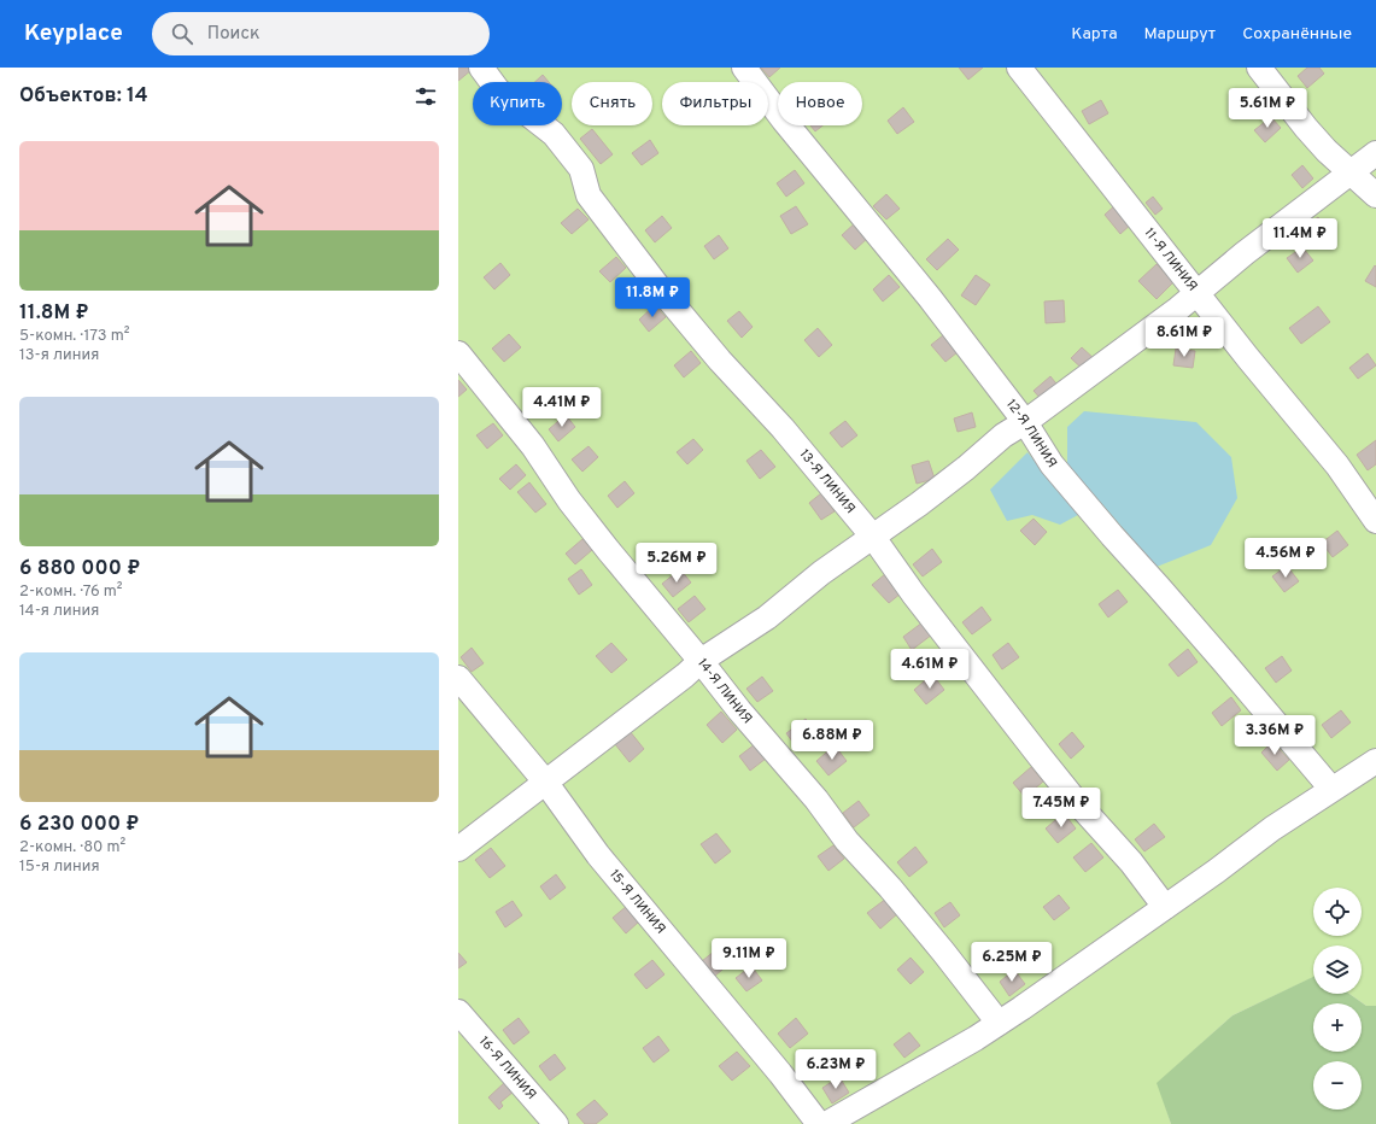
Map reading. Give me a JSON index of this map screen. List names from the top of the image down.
{
  "streets": {
    "street": [
      "11-Я ЛИНИЯ",
      "12-Я ЛИНИЯ",
      "13-Я ЛИНИЯ",
      "14-Я ЛИНИЯ",
      "15-Я ЛИНИЯ",
      "16-Я ЛИНИЯ"
    ]
  },
  "page": {
    "header": "Keyplace",
    "search": "Поиск",
    "nav": ["Карта", "Маршрут", "Сохранённые"],
    "heading": "Объектов: 14",
    "chip": [
      "Купить",
      "Снять",
      "Фильтры",
      "Новое"
    ],
    "price": [
      "5.61M ₽",
      "11.4M ₽",
      "11.8M ₽",
      "8.61M ₽",
      "4.41M ₽",
      "4.56M ₽",
      "5.26M ₽",
      "4.61M ₽",
      "3.36M ₽",
      "6.88M ₽",
      "7.45M ₽",
      "9.11M ₽",
      "6.25M ₽",
      "6.23M ₽"
    ],
    "list": [
      {
        "name": "11.8M ₽",
        "note": "5-комн. · 173 m² · 13-я линия"
      },
      {
        "name": "6 880 000 ₽",
        "note": "2-комн. · 76 m² · 14-я линия"
      },
      {
        "name": "6 230 000 ₽",
        "note": "2-комн. · 80 m² · 15-я линия"
      }
    ],
    "map_buttons": ["+", "−"]
  }
}
